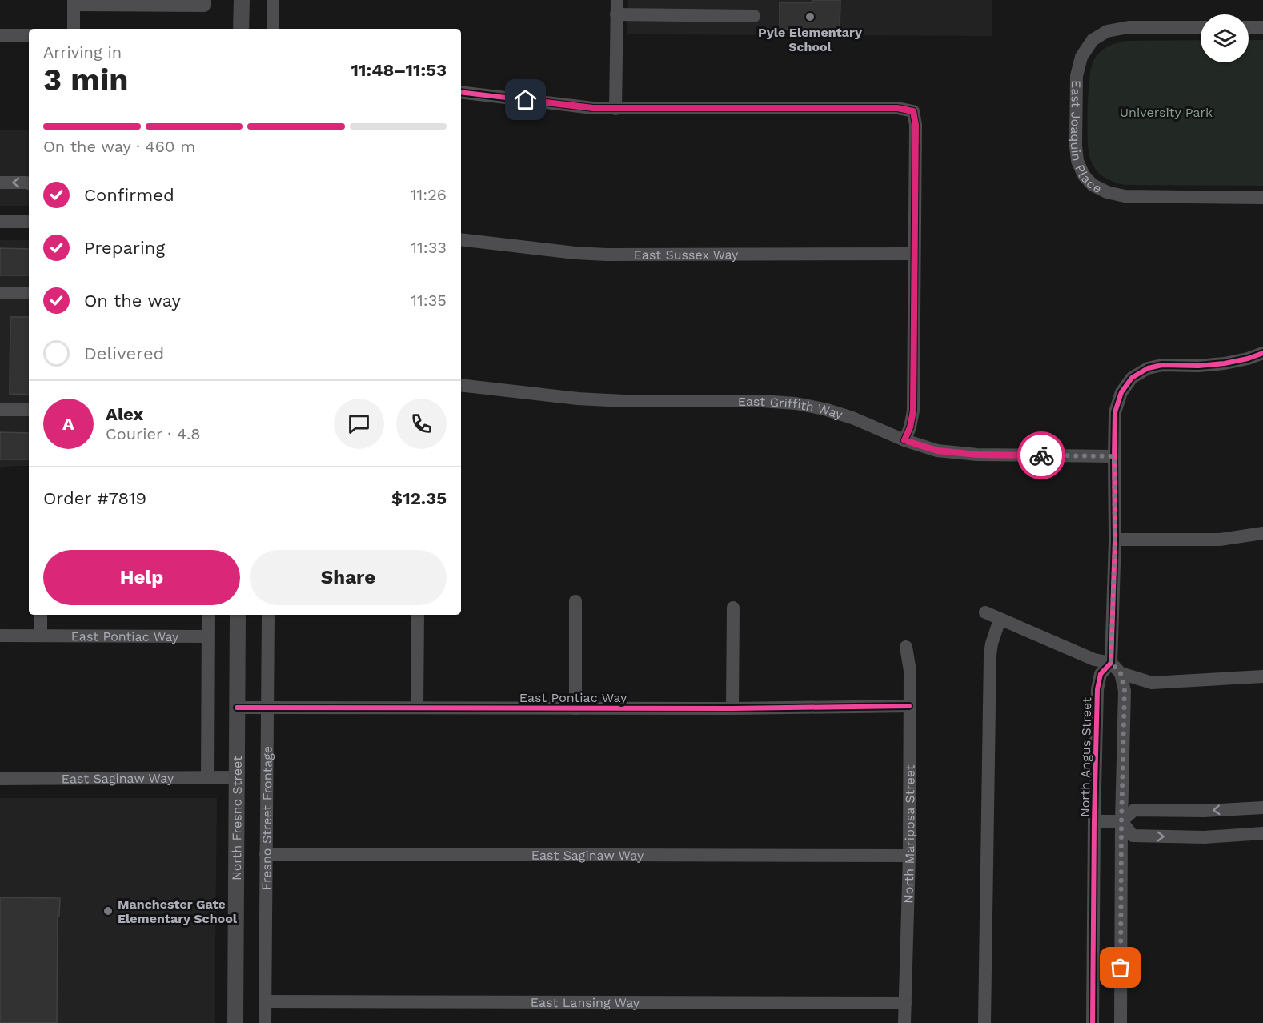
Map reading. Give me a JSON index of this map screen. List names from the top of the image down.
{
  "streets": {
    "main road": ["North Fresno Street"],
    "street": [
      "East Joaquin Place",
      "East Sussex Way",
      "East Griffith Way",
      "East Pontiac Way",
      "North Angus Street",
      "East Saginaw Way",
      "Fresno Street Frontage",
      "North Mariposa Street",
      "East Lansing Way"
    ]
  },
  "crossings": [
    ["East Griffith Way", "North Angus Street"],
    ["East Pontiac Way", "North Fresno Street"],
    ["East Pontiac Way", "Fresno Street Frontage"],
    ["East Pontiac Way", "North Mariposa Street"],
    ["East Saginaw Way", "North Fresno Street"],
    ["East Saginaw Way", "Fresno Street Frontage"],
    ["East Saginaw Way", "North Mariposa Street"],
    ["Fresno Street Frontage", "East Lansing Way"],
    ["North Mariposa Street", "East Lansing Way"]
  ],
  "parks": ["University Park"],
  "places": ["Pyle Elementary School", "Manchester Gate Elementary School"],
  "page": {
    "heading": ["3 min", "Arriving in", "11:48–11:53"],
    "panel": [
      "Alex",
      "Courier · 4.8",
      "Order #7819",
      "$12.35"
    ],
    "bar": "On the way · 460 m",
    "list": [
      ["Confirmed", "11:26"],
      ["Preparing", "11:33"],
      ["On the way", "11:35"],
      "Delivered"
    ],
    "round": "A",
    "buttons": ["Help", "Share"]
  }
}
